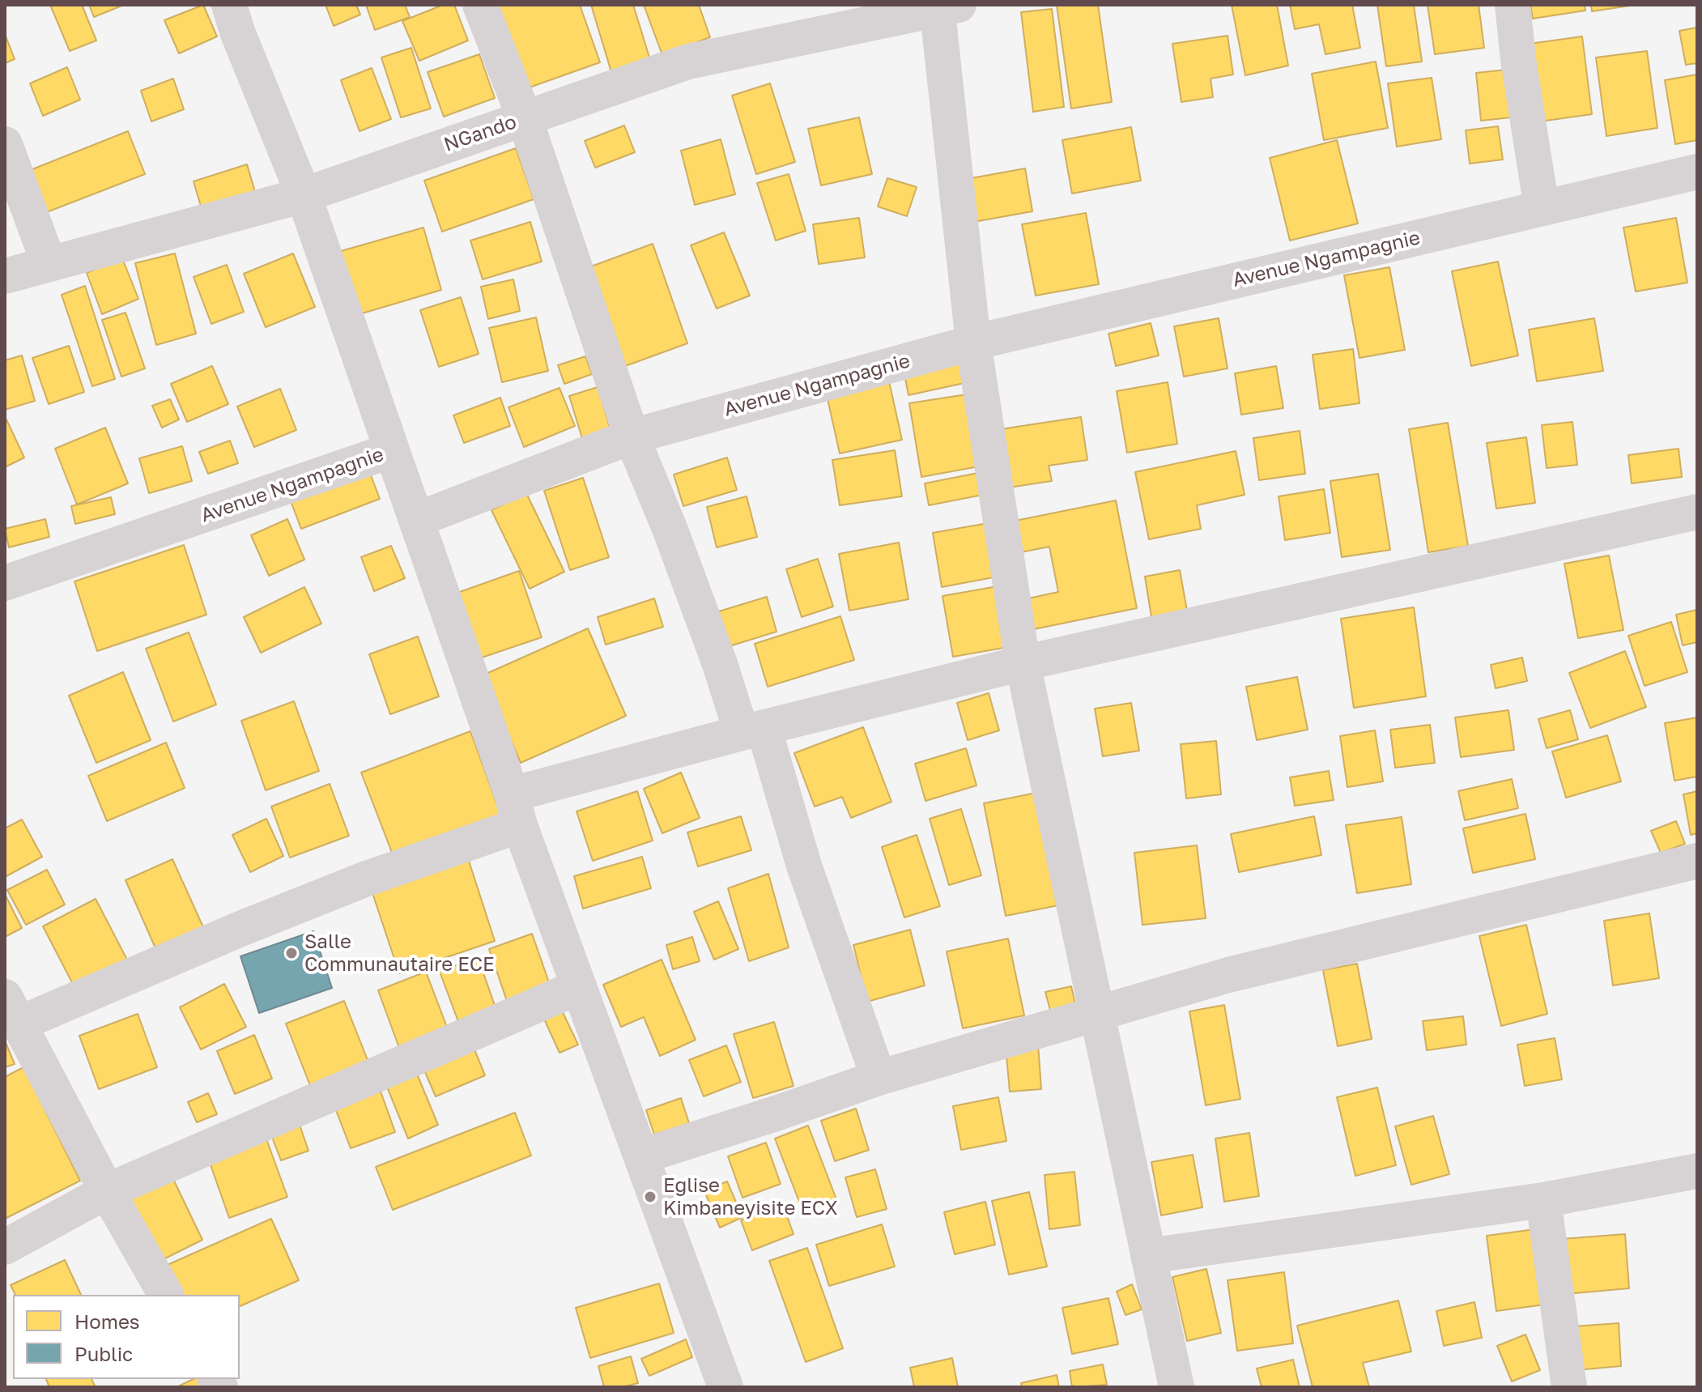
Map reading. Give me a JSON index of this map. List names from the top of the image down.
{
  "streets": {
    "street": ["NGando", "Avenue Ngampagnie"]
  },
  "places": ["Salle Communautaire ECE", "Eglise Kimbaneyisite ECX"],
  "legend": ["Homes", "Public"]
}
